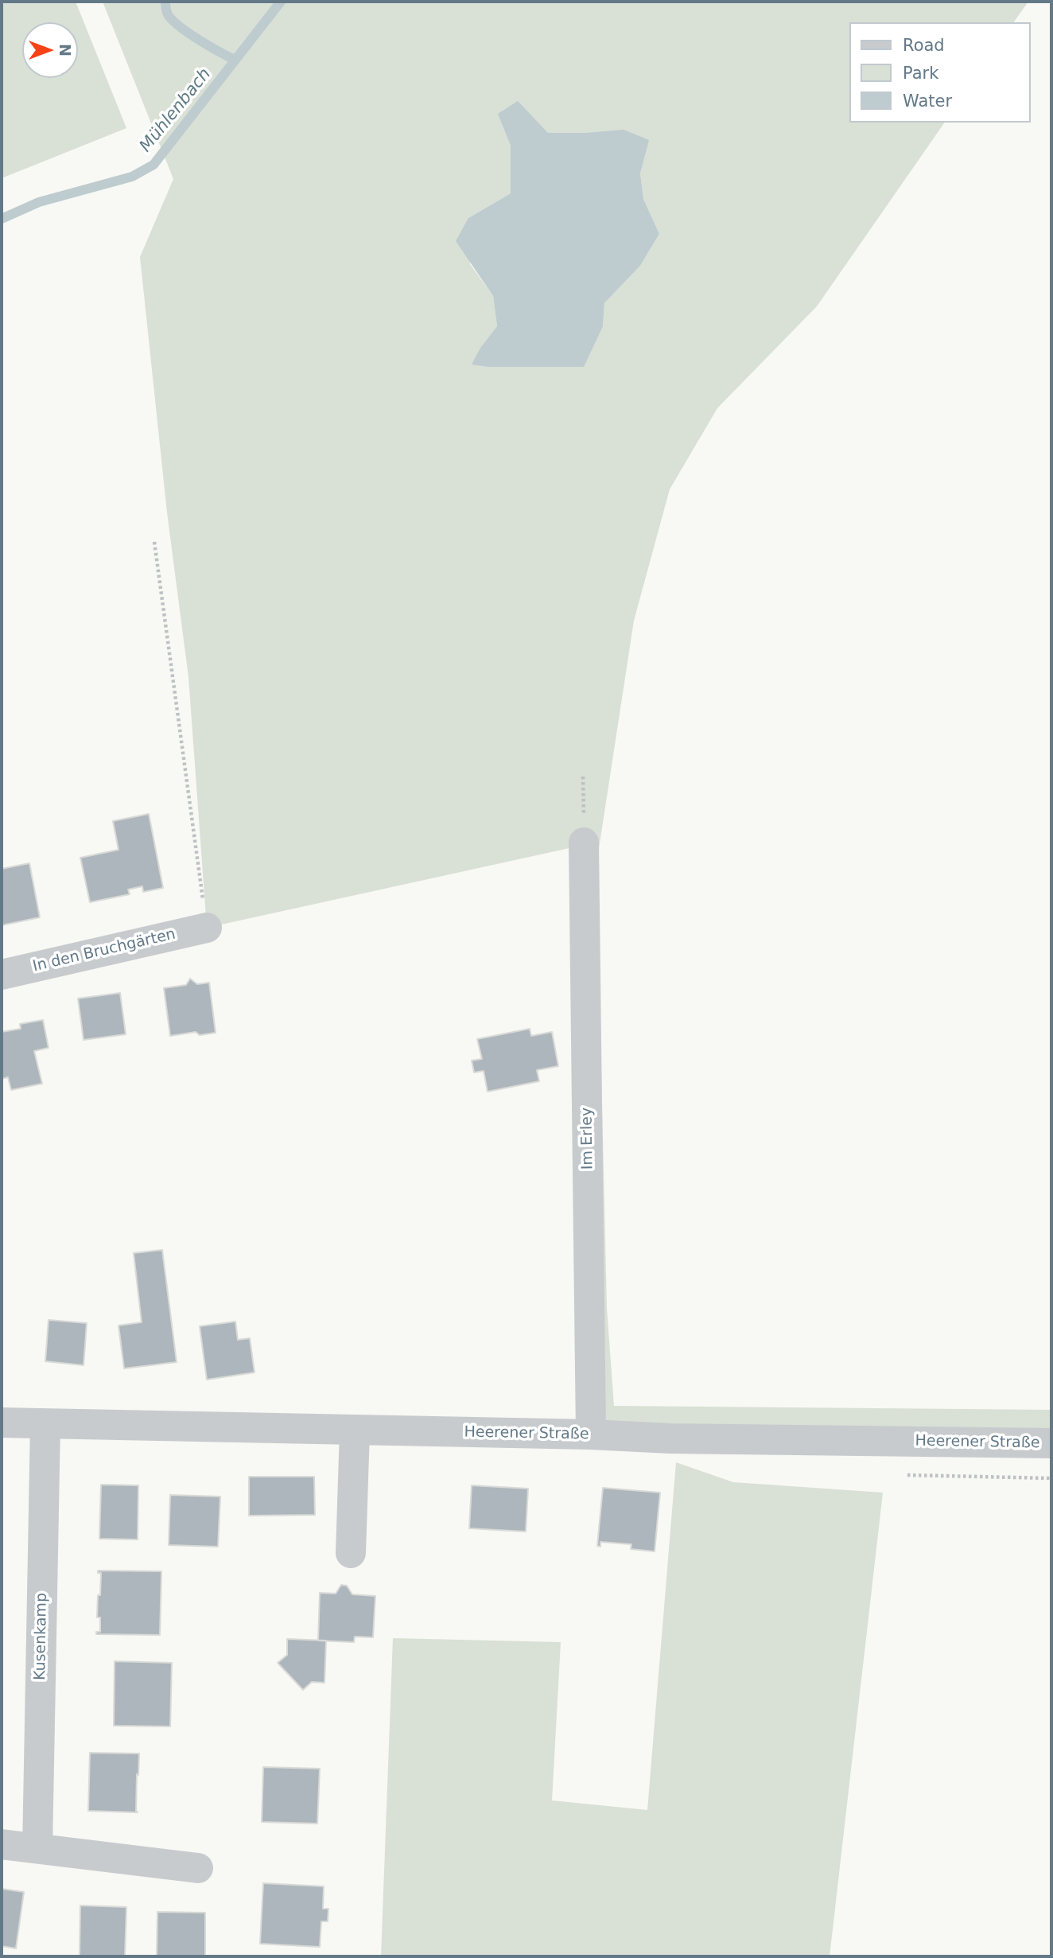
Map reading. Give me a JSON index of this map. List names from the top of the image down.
{
  "streets": {
    "street": [
      "In den Bruchgärten",
      "Im Erley",
      "Heerener Straße",
      "Kusenkamp"
    ]
  },
  "crossings": [
    ["Im Erley", "Heerener Straße"],
    ["Heerener Straße", "Kusenkamp"]
  ],
  "water": ["Mühlenbach"],
  "legend": ["Road", "Park", "Water"],
  "north": "right"
}
